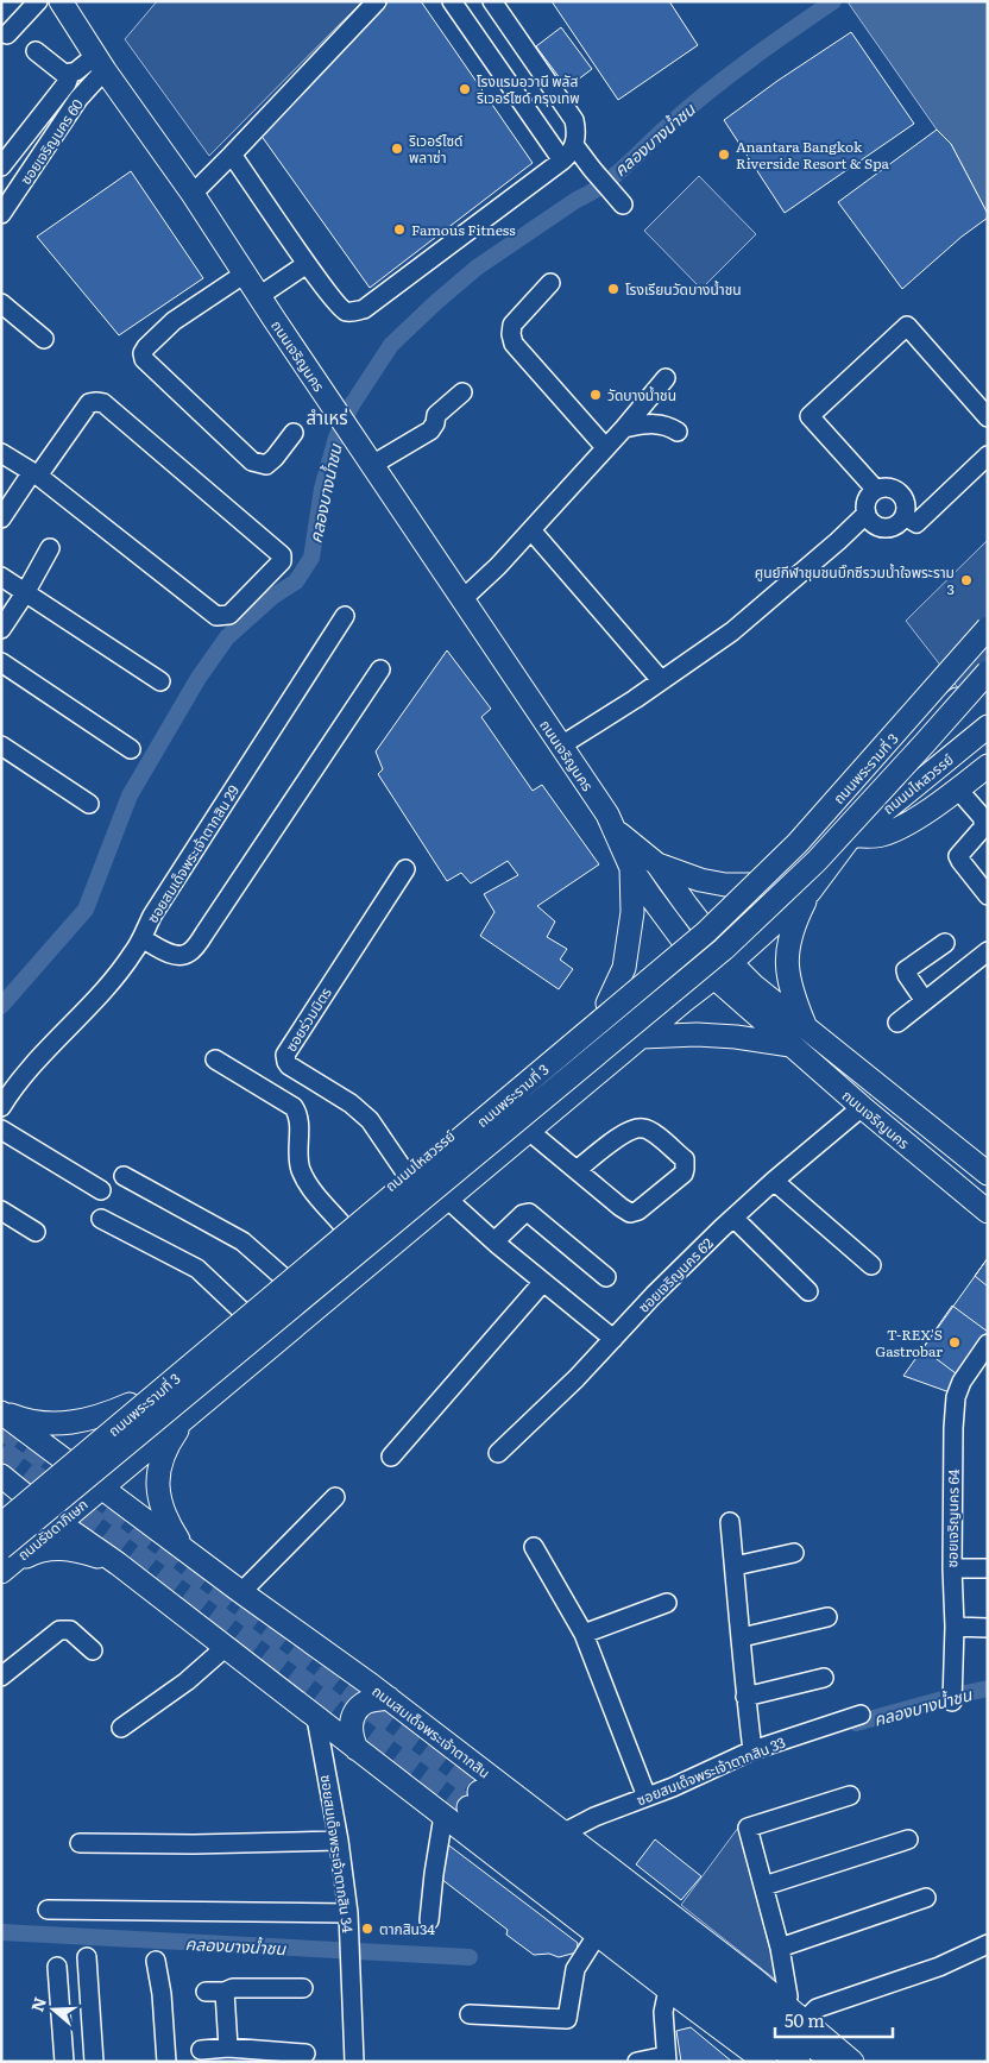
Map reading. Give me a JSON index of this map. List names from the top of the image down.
{
  "streets": {
    "main road": [
      "ถนนเจริญนคร",
      "ถนนพระรามที่ 3",
      "ถนนมไหสวรรย์",
      "ถนนรัชดาภิเษก",
      "ถนนสมเด็จพระเจ้าตากสิน"
    ],
    "street": [
      "ซอยเจริญนคร 60",
      "ซอยสมเด็จพระเจ้าตากสิน 29",
      "ซอยร่วมมิตร",
      "ซอยเจริญนคร 62",
      "ซอยเจริญนคร 64",
      "ซอยสมเด็จพระเจ้าตากสิน 33",
      "ซอยสมเด็จพระเจ้าตากสิน 34"
    ]
  },
  "crossings": [
    ["ซอยเจริญนคร 60", "ถนนเจริญนคร"],
    ["ถนนเจริญนคร", "ถนนมไหสวรรย์"],
    ["ถนนเจริญนคร", "ซอยเจริญนคร 62"],
    ["ถนนพระรามที่ 3", "ถนนรัชดาภิเษก"],
    ["ถนนมไหสวรรย์", "ซอยร่วมมิตร"],
    ["ถนนมไหสวรรย์", "ถนนรัชดาภิเษก"],
    ["ถนนมไหสวรรย์", "ถนนสมเด็จพระเจ้าตากสิน"],
    ["ถนนรัชดาภิเษก", "ถนนสมเด็จพระเจ้าตากสิน"],
    ["ถนนสมเด็จพระเจ้าตากสิน", "ซอยสมเด็จพระเจ้าตากสิน 33"]
  ],
  "districts": ["สำเหร่"],
  "water": ["คลองบางน้ำชน"],
  "places": [
    "โรงแรมอวานี พลัส ริเวอร์ไซด์ กรุงเทพ",
    "ริเวอร์ไซด์ พลาซ่า",
    "Anantara Bangkok Riverside Resort & Spa",
    "Famous Fitness",
    "โรงเรียนวัดบางน้ำชน",
    "วัดบางน้ำชน",
    "ศูนย์กีฬาชุมชนบิ๊กซีรวมน้ำใจพระราม 3",
    "T-REX'S Gastrobar",
    "ตากสิน34"
  ],
  "scale_bar": "50 m",
  "north": "left"
}
